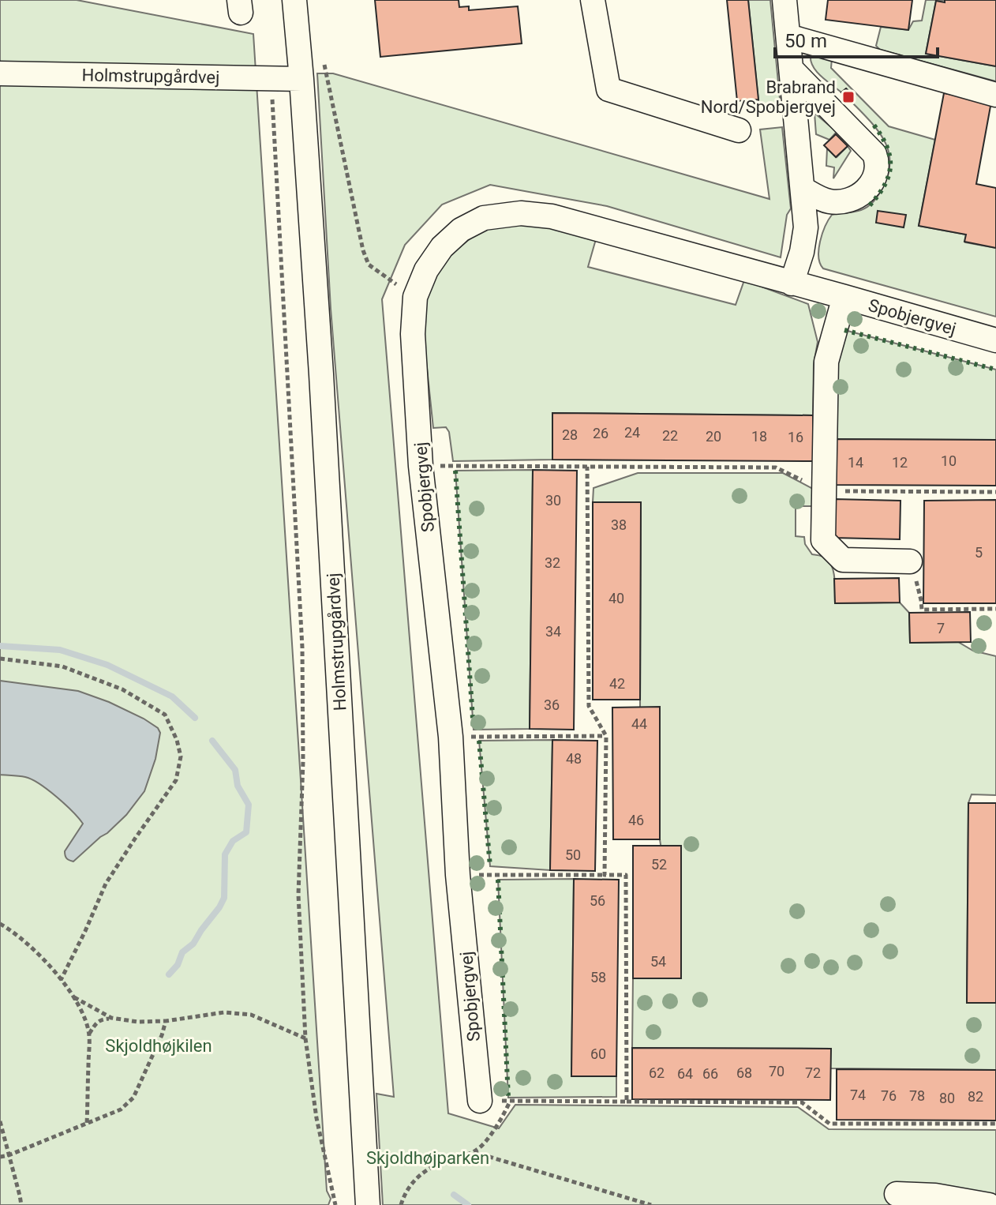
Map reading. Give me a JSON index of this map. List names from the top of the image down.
{
  "streets": {
    "street": ["Holmstrupgårdvej", "Spobjergvej"]
  },
  "parks": ["Skjoldhøjkilen", "Skjoldhøjparken"],
  "places": {
    "transit": ["Brabrand Nord/Spobjergvej"]
  },
  "house_numbers": [
    "24",
    "26",
    "28",
    "22",
    "20",
    "18",
    "16",
    "10",
    "14",
    "12",
    "30",
    "38",
    "5",
    "32",
    "40",
    "7",
    "34",
    "42",
    "36",
    "44",
    "48",
    "46",
    "50",
    "52",
    "56",
    "54",
    "58",
    "60",
    "70",
    "62",
    "68",
    "72",
    "64",
    "66",
    "74",
    "76",
    "78",
    "82",
    "80"
  ],
  "scale_bar": "50 m"
}
